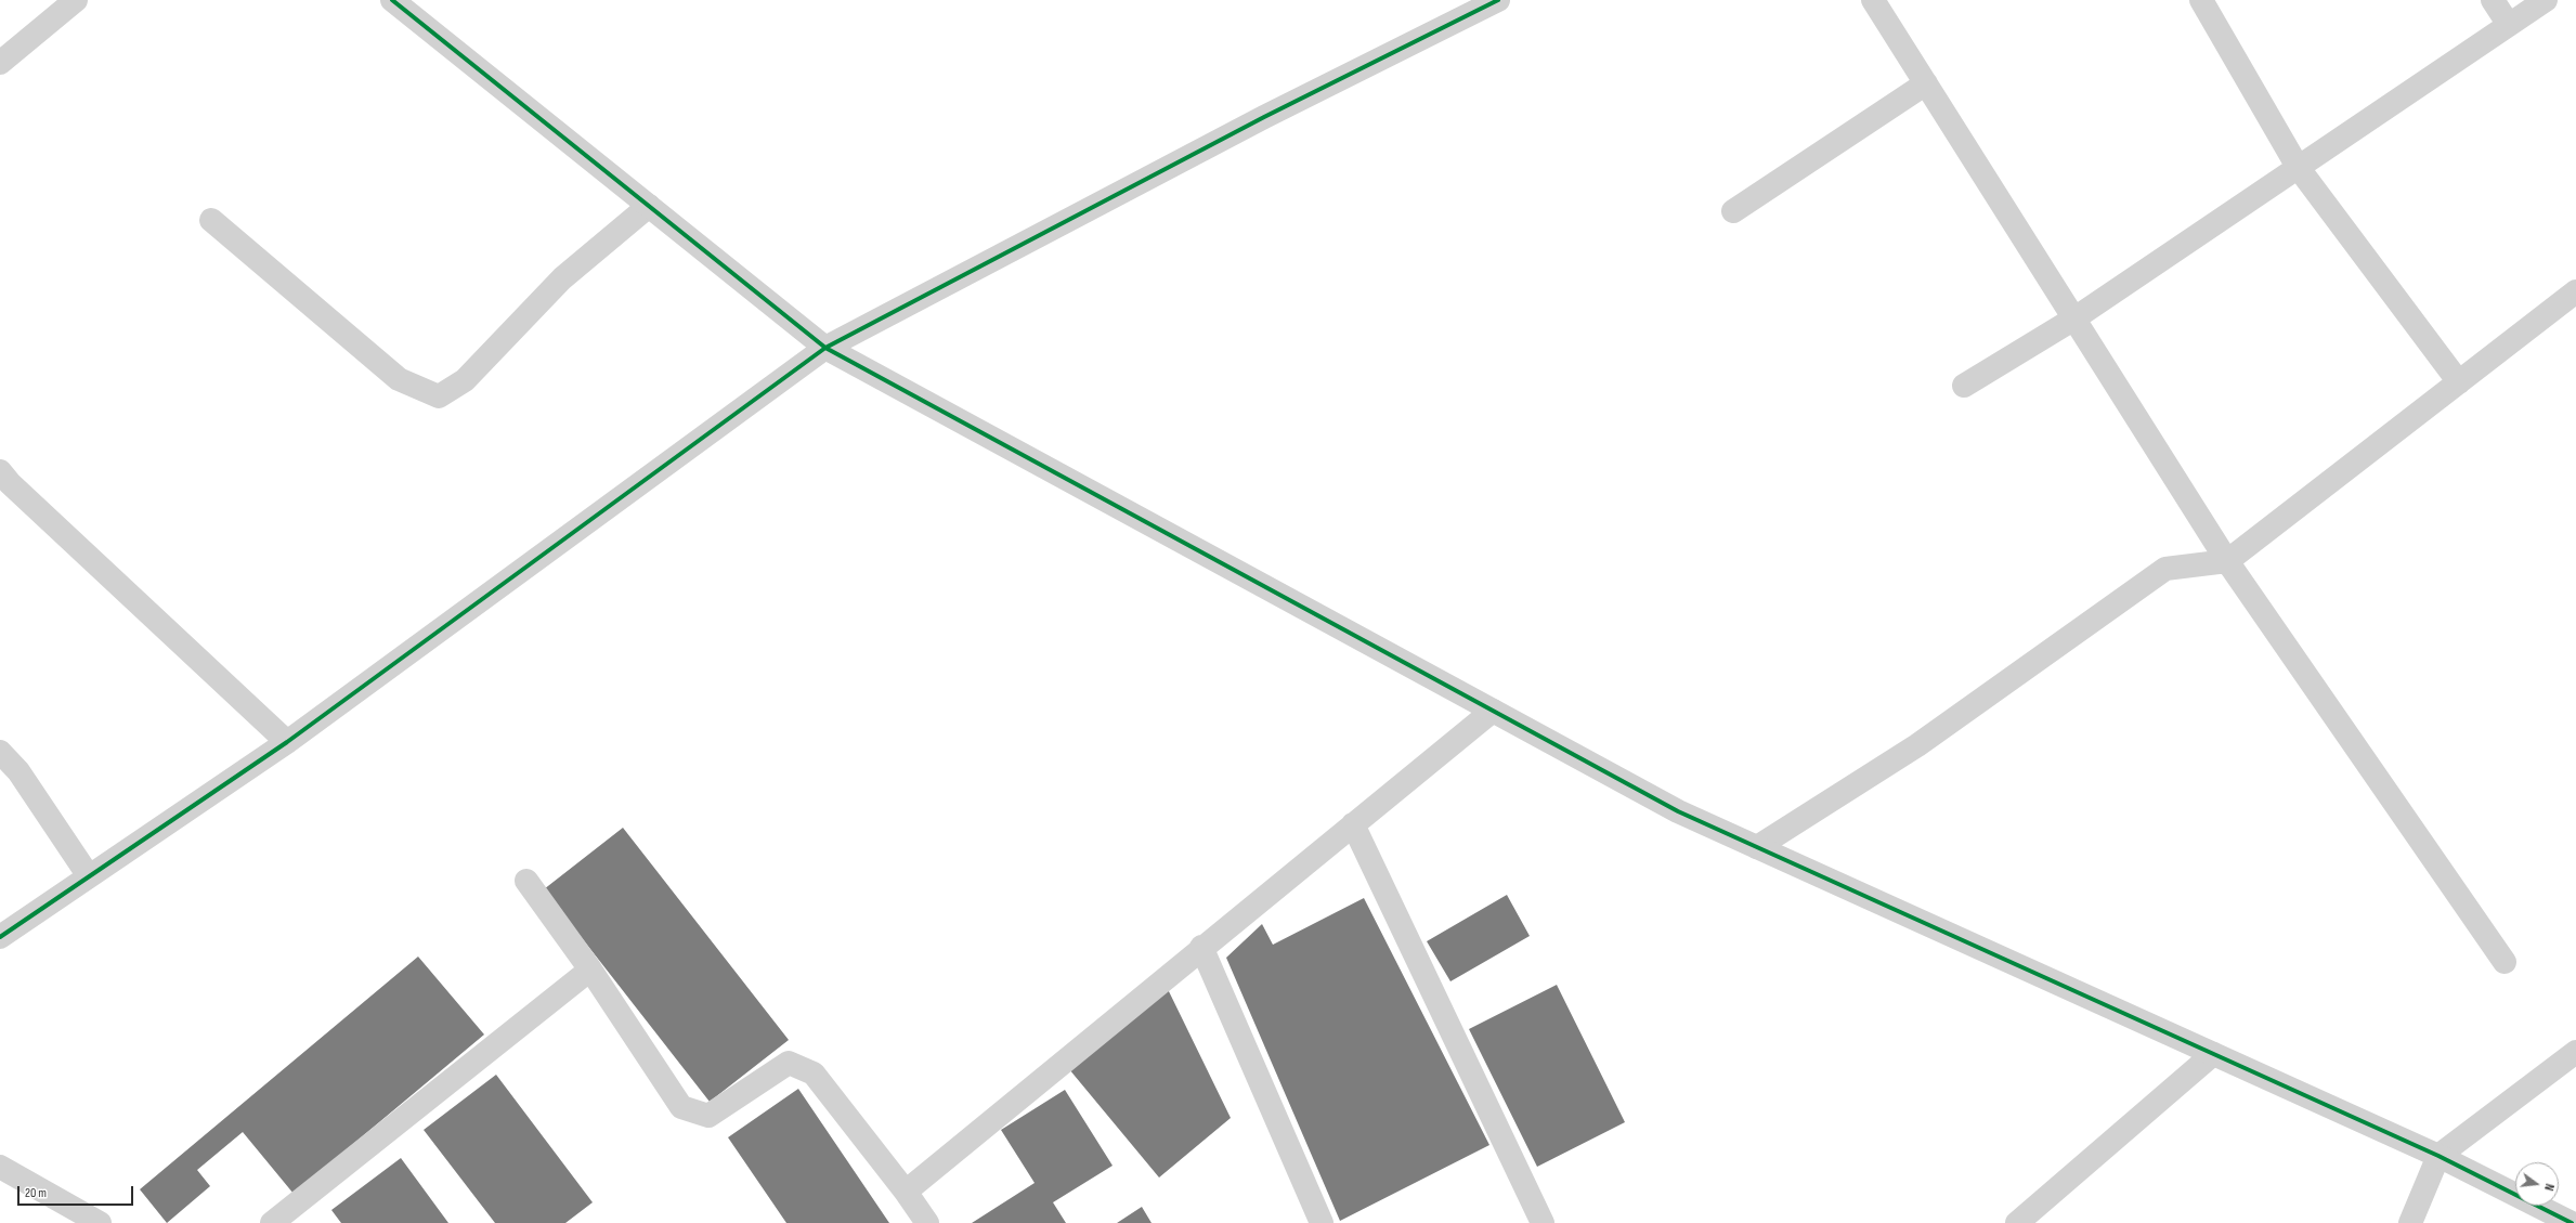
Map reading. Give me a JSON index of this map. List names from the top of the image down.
{
  "scale_bar": "20 m",
  "north": "right"
}
